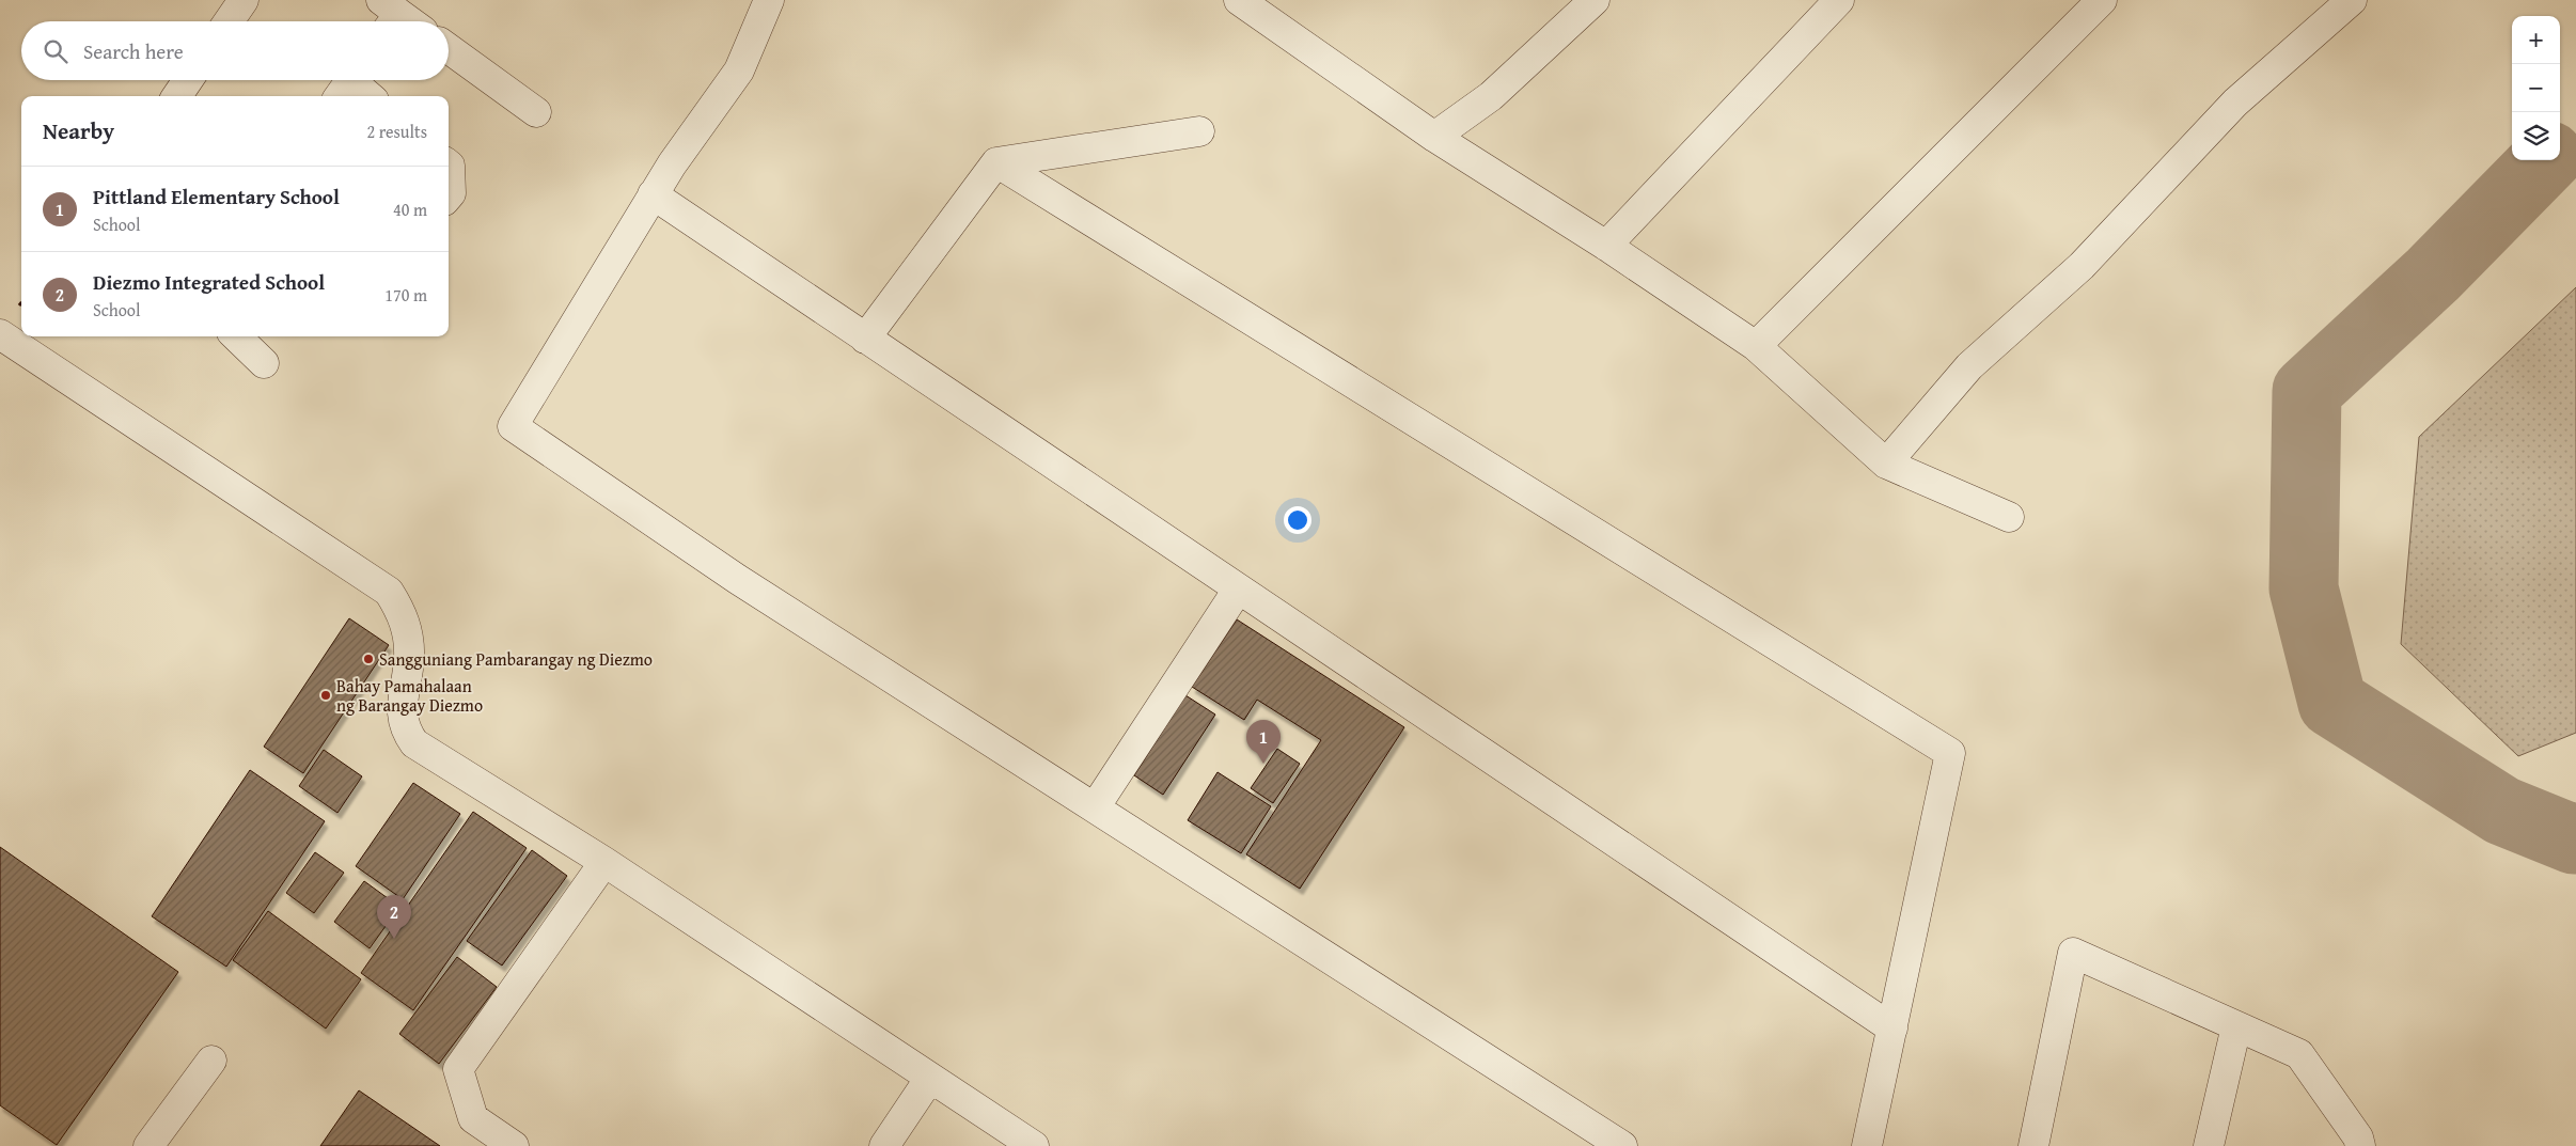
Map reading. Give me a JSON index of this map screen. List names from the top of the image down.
{
  "places": ["Sangguniang Pambarangay ng Diezmo", "Bahay Pamahalaan ng Barangay Diezmo"],
  "page": {
    "map_buttons": ["+", "−"],
    "search": "Search here",
    "heading": ["Nearby", "2 results"],
    "list": [
      {
        "mark": "1",
        "name": "Pittland Elementary School",
        "note": "School",
        "value": "40 m"
      },
      {
        "mark": "2",
        "name": "Diezmo Integrated School",
        "note": "School",
        "value": "170 m"
      }
    ],
    "pins": ["1", "2"]
  }
}
